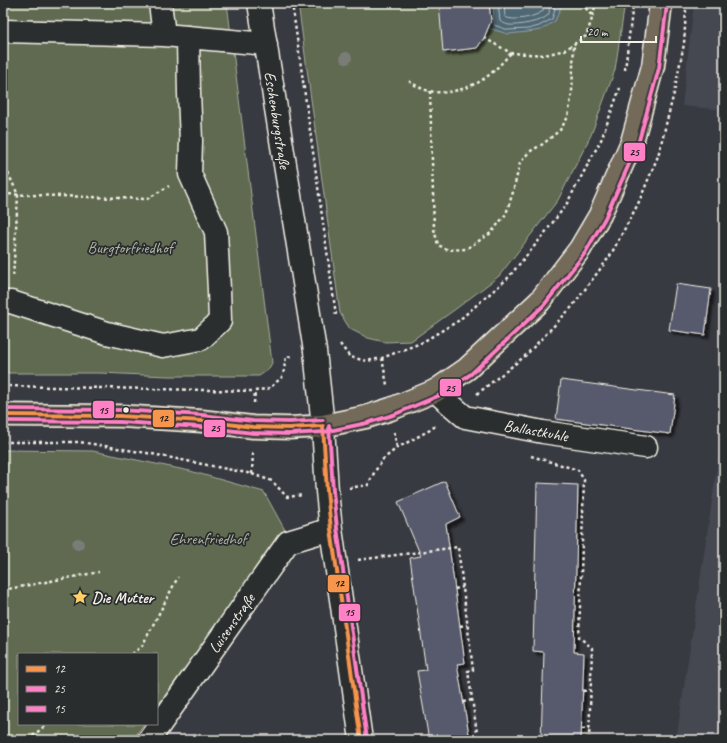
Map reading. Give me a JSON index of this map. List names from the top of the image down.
{
  "streets": {
    "street": ["Eschenburgstraße", "Ballastkuhle", "Luisenstraße"]
  },
  "parks": ["Burgtorfriedhof", "Ehrenfriedhof"],
  "places": {
    "place": ["Die Mutter"]
  },
  "lines": ["transit line 25", "transit line 15", "transit line 12"],
  "legend": ["12", "25", "15"],
  "scale_bar": "20 m"
}
